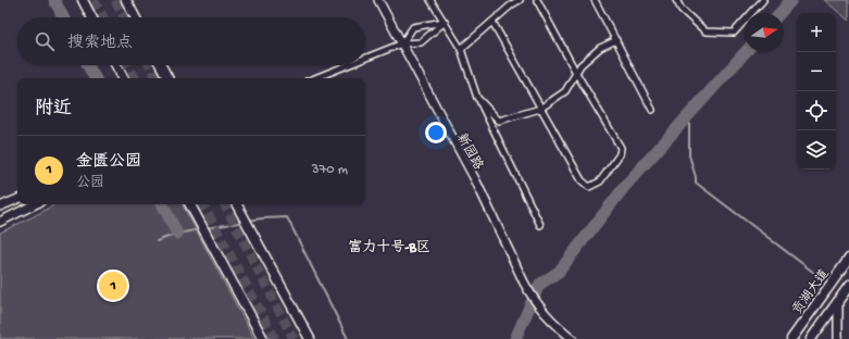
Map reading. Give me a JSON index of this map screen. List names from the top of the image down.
{
  "streets": {
    "main road": ["贡湖大道"],
    "street": ["新园路"]
  },
  "districts": ["富力十号-B区"],
  "north": "right",
  "page": {
    "map_buttons": ["+", "−"],
    "search": "搜索地点",
    "heading": "附近",
    "list": [
      {
        "mark": "1",
        "name": "金匮公园",
        "note": "公园",
        "value": "370 m"
      }
    ],
    "pins": "1"
  }
}
